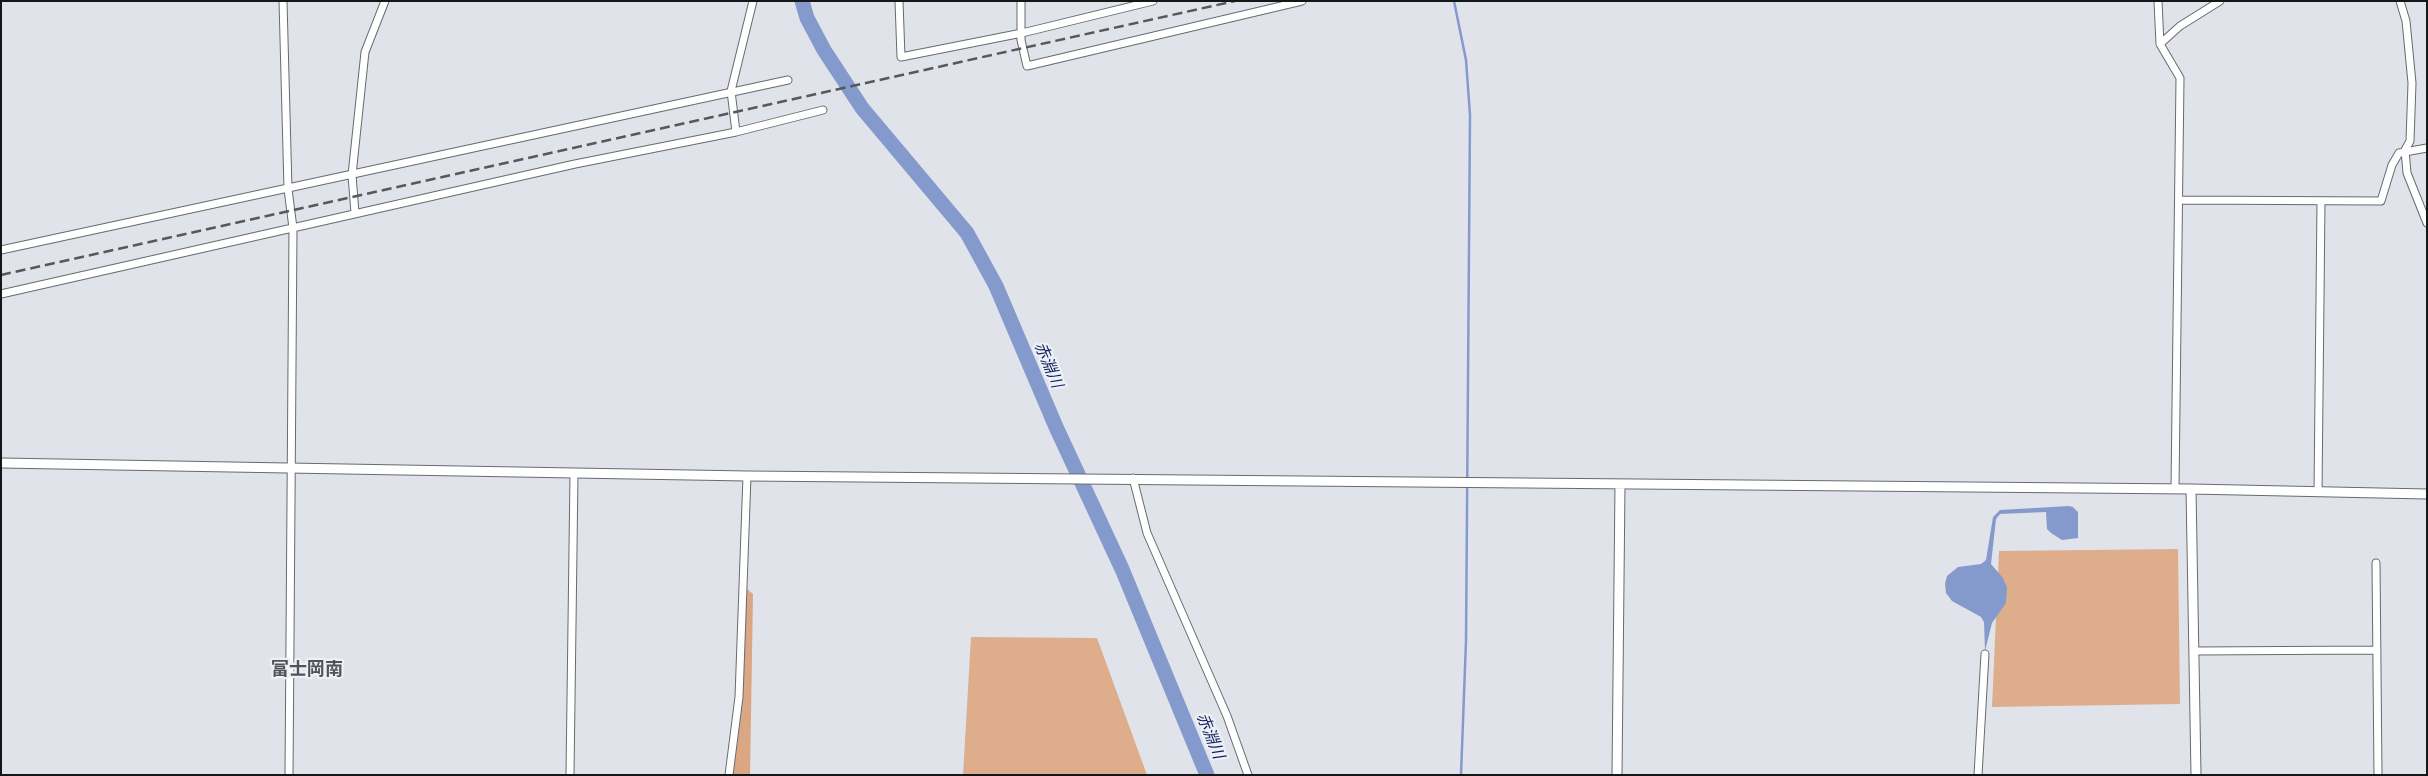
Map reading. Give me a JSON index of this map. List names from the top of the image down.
{
  "districts": ["富士岡南"],
  "water": ["赤淵川"]
}
